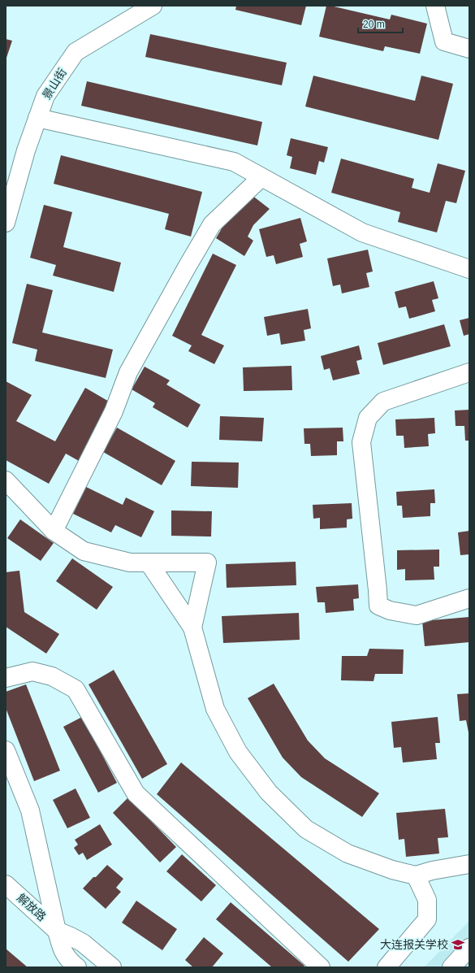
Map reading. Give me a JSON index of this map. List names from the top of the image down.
{
  "streets": {
    "street": ["景山街", "解放路"]
  },
  "places": {
    "school or university": ["大连报关学校"]
  },
  "scale_bar": "20 m"
}
